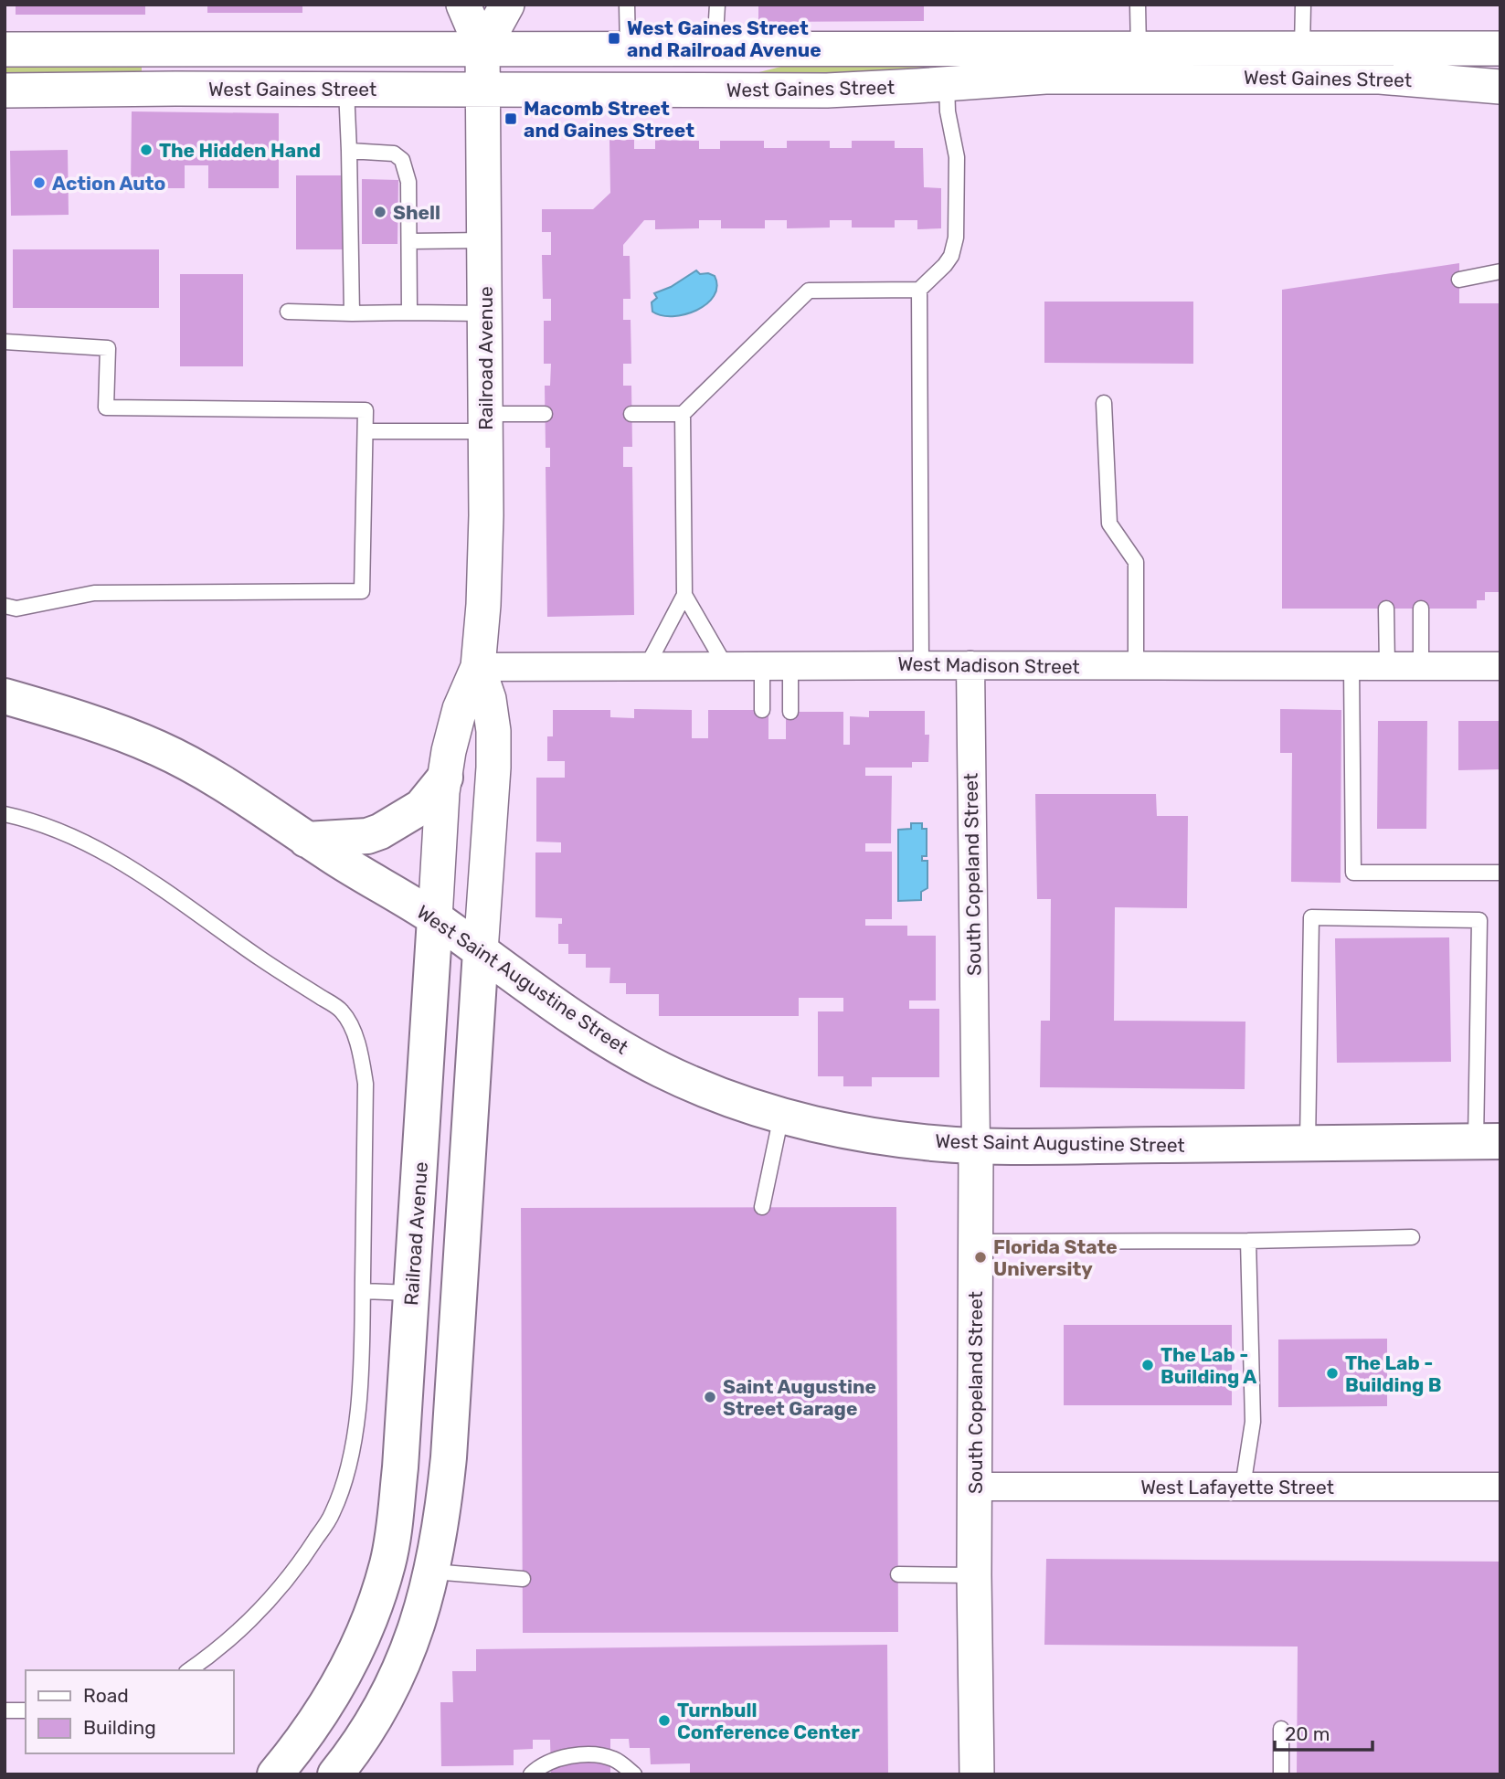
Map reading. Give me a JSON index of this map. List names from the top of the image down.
{
  "streets": {
    "main road": ["Railroad Avenue", "West Saint Augustine Street"],
    "street": [
      "West Gaines Street",
      "West Madison Street",
      "South Copeland Street",
      "West Lafayette Street"
    ]
  },
  "crossings": [
    ["West Gaines Street", "Railroad Avenue"],
    ["Railroad Avenue", "West Madison Street"],
    ["Railroad Avenue", "West Saint Augustine Street"],
    ["West Madison Street", "South Copeland Street"],
    ["South Copeland Street", "West Saint Augustine Street"],
    ["South Copeland Street", "West Lafayette Street"]
  ],
  "places": {
    "transit": ["West Gaines Street and Railroad Avenue", "Macomb Street and Gaines Street"],
    "other": [
      "The Hidden Hand",
      "Action Auto",
      "Shell",
      "Florida State University",
      "The Lab - Building A",
      "The Lab - Building B",
      "Saint Augustine Street Garage",
      "Turnbull Conference Center"
    ]
  },
  "legend": ["Road", "Building"],
  "scale_bar": "20 m"
}
